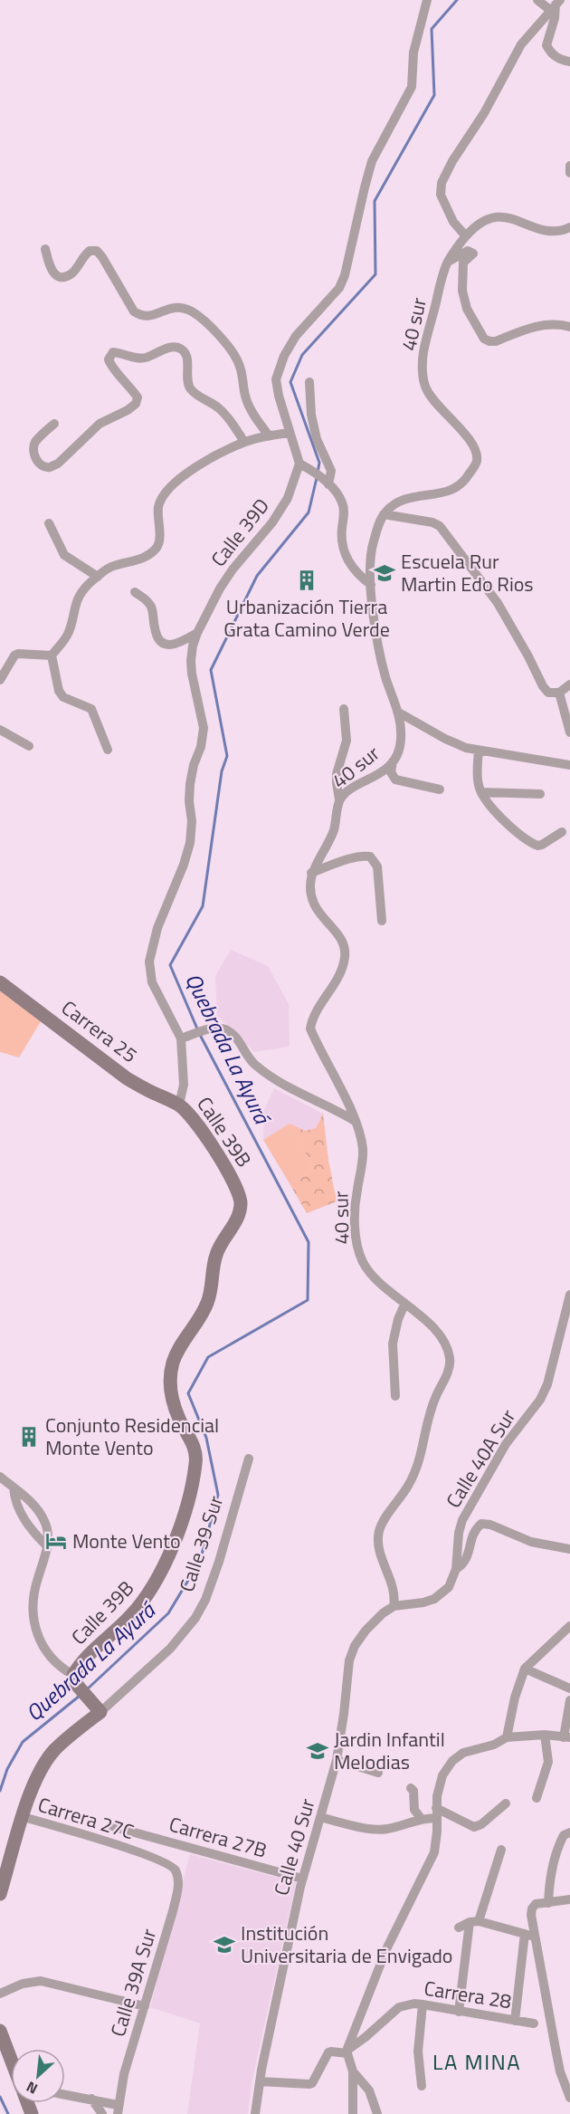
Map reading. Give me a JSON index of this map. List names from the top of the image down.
{
  "streets": {
    "street": [
      "40 sur",
      "Calle 39D",
      "Carrera 25",
      "Calle 39B",
      "Calle 40A Sur",
      "Calle 39 Sur",
      "Carrera 27C",
      "Carrera 27B",
      "Calle 40 Sur",
      "Calle 39A Sur",
      "Carrera 28"
    ]
  },
  "crossings": [
    ["40 sur", "Calle 40A Sur"],
    ["40 sur", "Calle 40 Sur"],
    ["Calle 39D", "Calle 39B"],
    ["Carrera 25", "Calle 39B"],
    ["Calle 40A Sur", "Calle 40 Sur"],
    ["Calle 39 Sur", "Carrera 27C"],
    ["Carrera 27C", "Calle 39A Sur"],
    ["Carrera 27B", "Calle 40 Sur"]
  ],
  "districts": ["LA MINA"],
  "water": ["Quebrada La Ayurá"],
  "places": {
    "school or university": ["Escuela Rur Martin Edo Rios", "Jardin Infantil Melodias", "Institución Universitaria de Envigado"],
    "building": ["Urbanización Tierra Grata Camino Verde", "Conjunto Residencial Monte Vento"],
    "hotel": ["Monte Vento"]
  },
  "north": "bottom left"
}
